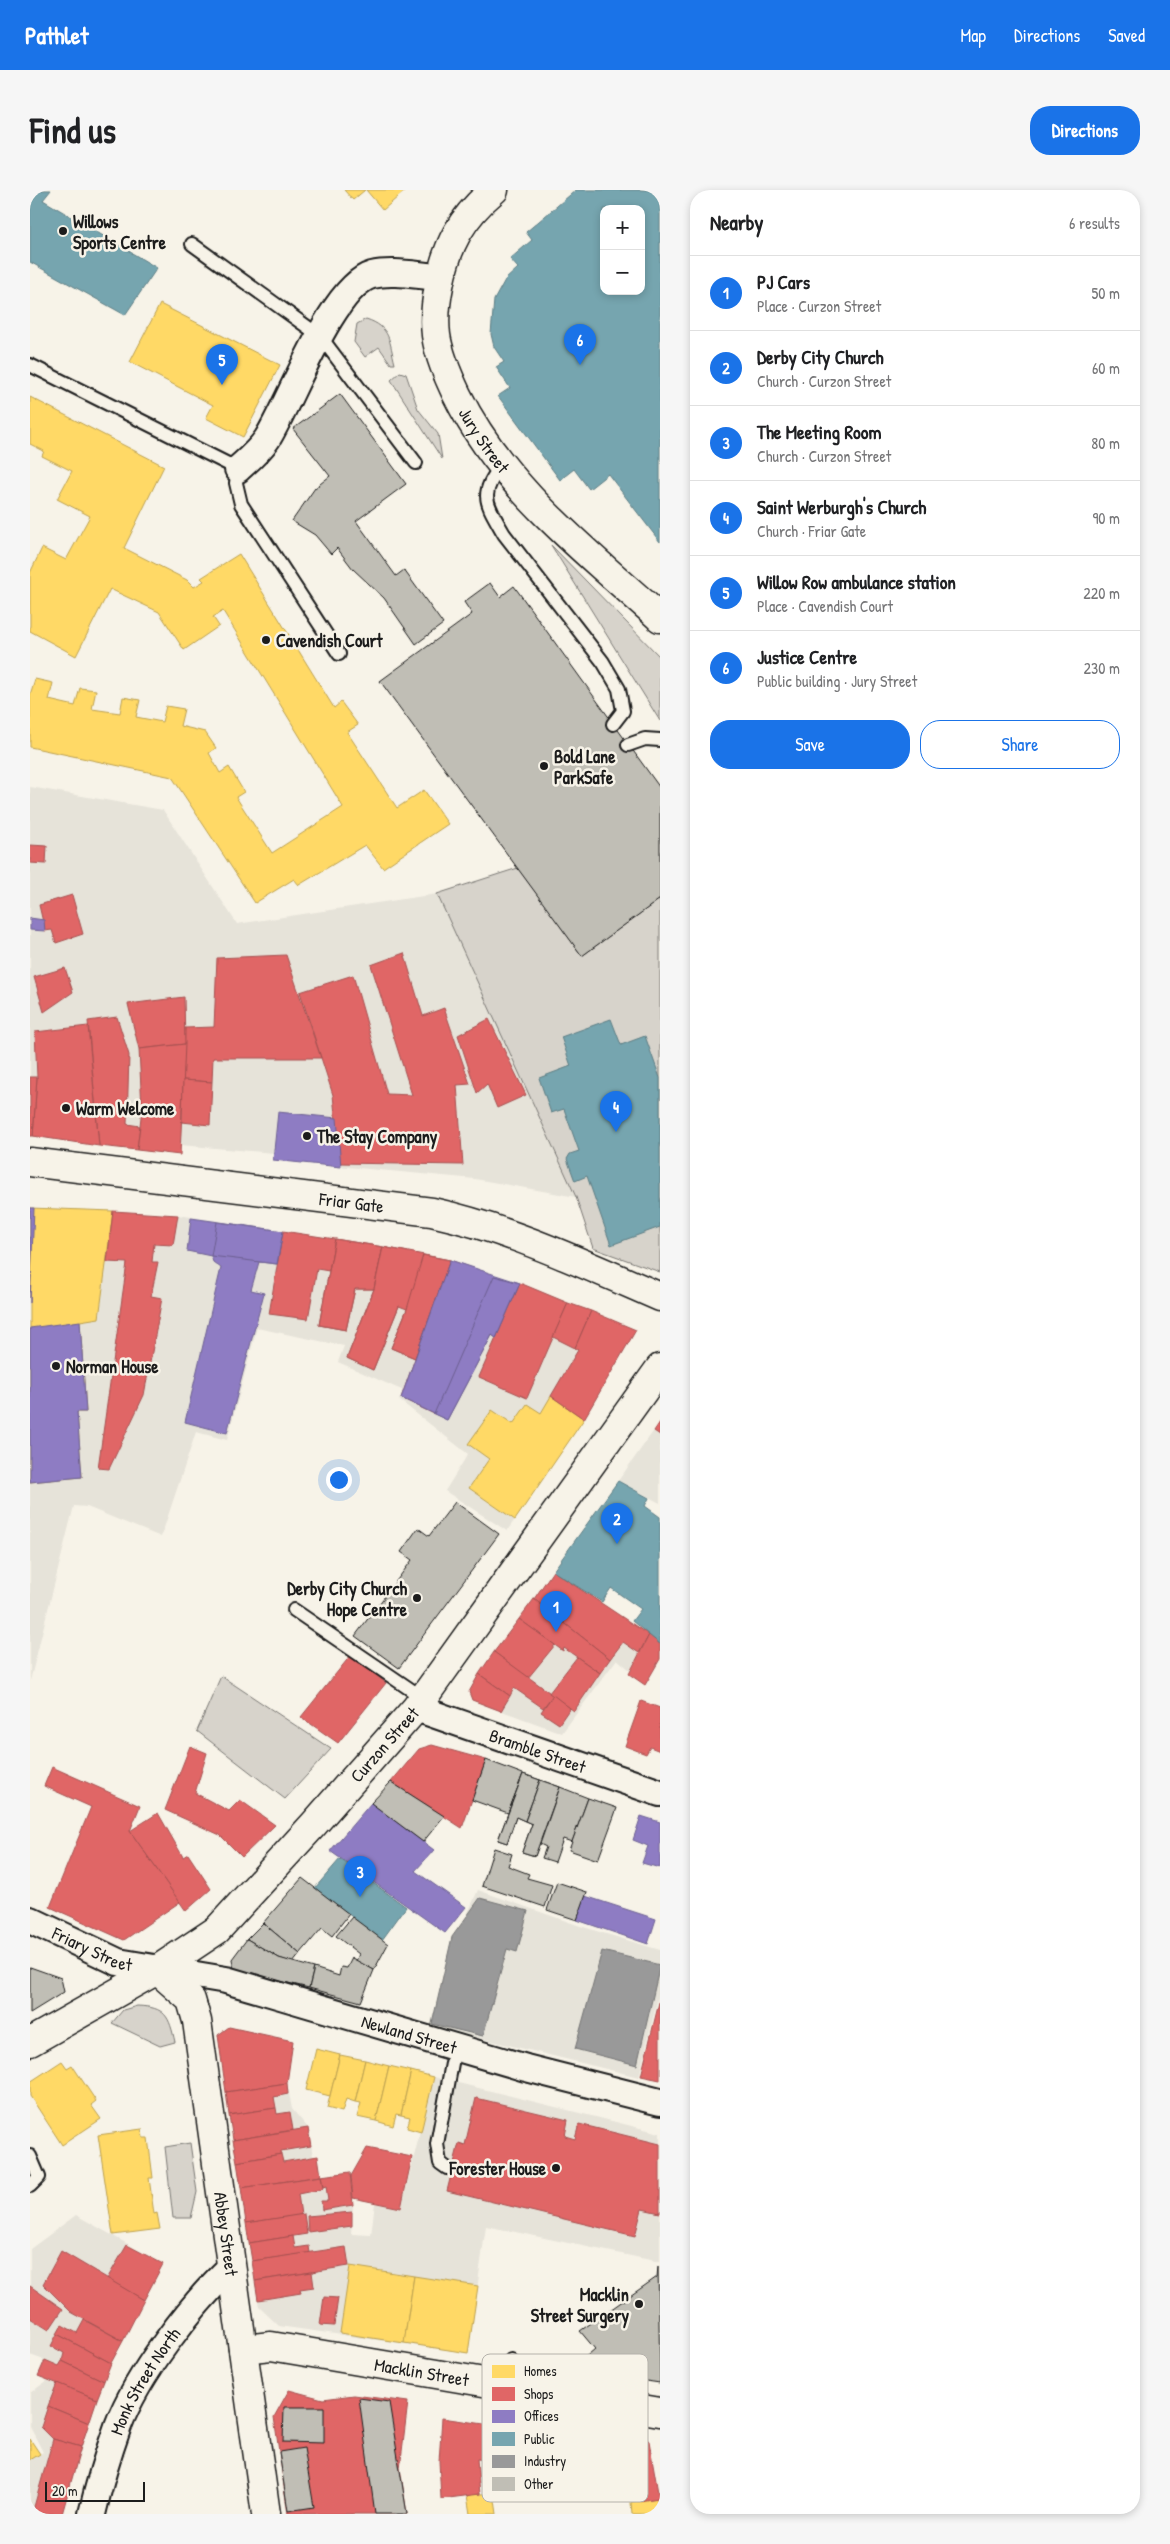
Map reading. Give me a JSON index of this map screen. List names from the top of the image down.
{
  "streets": {
    "street": [
      "Jury Street",
      "Friar Gate",
      "Curzon Street",
      "Bramble Street",
      "Friary Street",
      "Newland Street",
      "Abbey Street",
      "Macklin Street",
      "Monk Street North"
    ]
  },
  "crossings": [
    ["Curzon Street", "Bramble Street"],
    ["Curzon Street", "Friary Street"],
    ["Curzon Street", "Newland Street"],
    ["Curzon Street", "Abbey Street"],
    ["Friary Street", "Newland Street"],
    ["Friary Street", "Abbey Street"],
    ["Newland Street", "Abbey Street"],
    ["Abbey Street", "Macklin Street"],
    ["Abbey Street", "Monk Street North"]
  ],
  "places": [
    "Willows Sports Centre",
    "Cavendish Court",
    "Bold Lane ParkSafe",
    "Warm Welcome",
    "The Stay Company",
    "Norman House",
    "Derby City Church Hope Centre",
    "Forester House",
    "Macklin Street Surgery"
  ],
  "legend": [
    "Homes",
    "Shops",
    "Offices",
    "Public",
    "Industry",
    "Other"
  ],
  "scale_bar": "20 m",
  "page": {
    "header": "Pathlet",
    "nav": ["Map", "Directions", "Saved"],
    "buttons": [
      "Directions",
      ["Save", "Share"]
    ],
    "title": "Find us",
    "heading": ["Nearby", "6 results"],
    "map_buttons": ["+", "−"],
    "list": [
      {
        "mark": "1",
        "name": "PJ Cars",
        "note": "Place · Curzon Street",
        "value": "50 m"
      },
      {
        "mark": "2",
        "name": "Derby City Church",
        "note": "Church · Curzon Street",
        "value": "60 m"
      },
      {
        "mark": "3",
        "name": "The Meeting Room",
        "note": "Church · Curzon Street",
        "value": "80 m"
      },
      {
        "mark": "4",
        "name": "Saint Werburgh's Church",
        "note": "Church · Friar Gate",
        "value": "90 m"
      },
      {
        "mark": "5",
        "name": "Willow Row ambulance station",
        "note": "Place · Cavendish Court",
        "value": "220 m"
      },
      {
        "mark": "6",
        "name": "Justice Centre",
        "note": "Public building · Jury Street",
        "value": "230 m"
      }
    ],
    "pins": [
      "6",
      "5",
      "4",
      "2",
      "1",
      "3"
    ],
    "scale": "20 m"
  }
}
